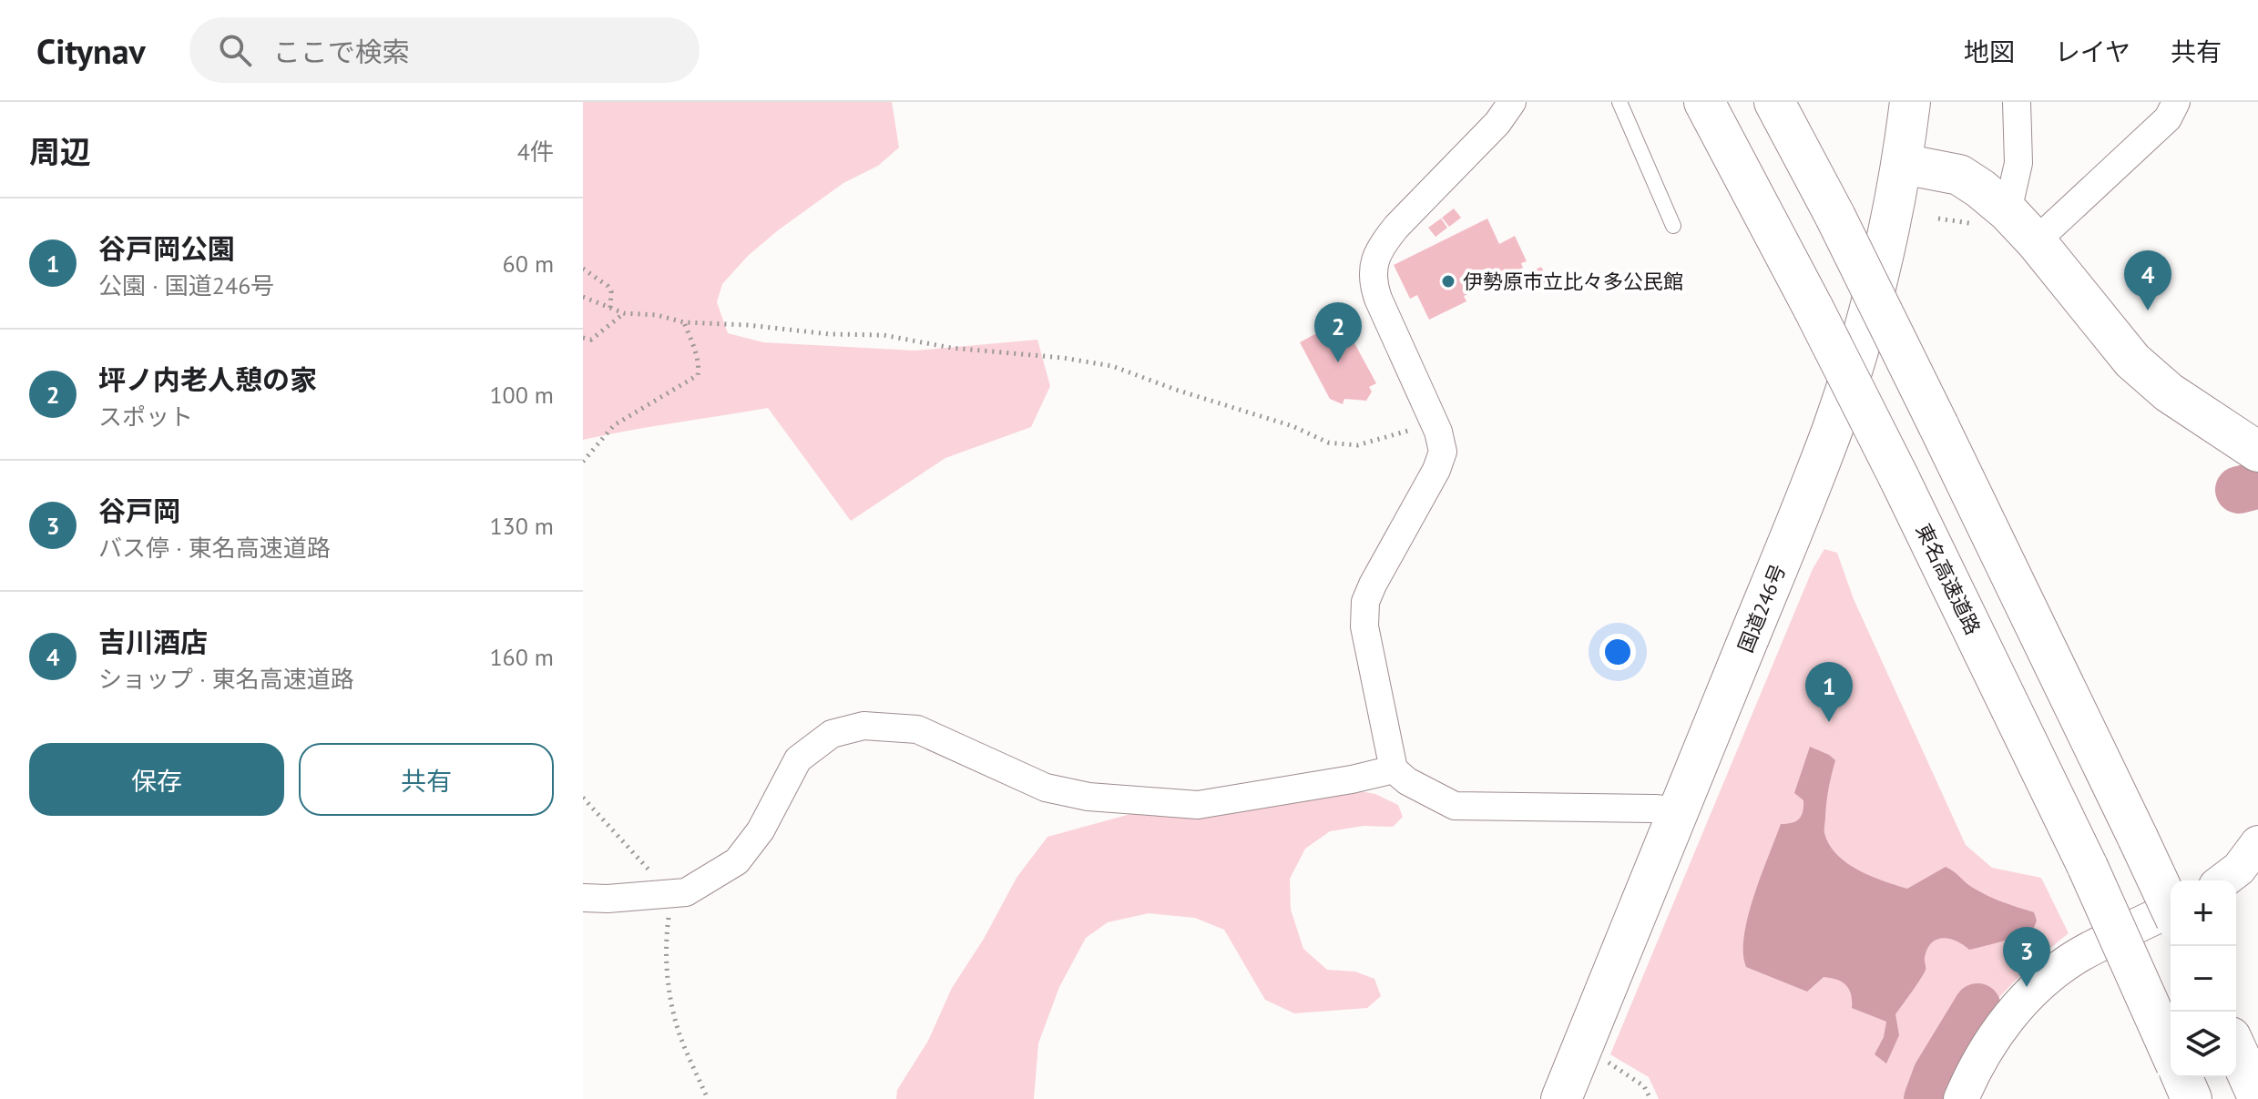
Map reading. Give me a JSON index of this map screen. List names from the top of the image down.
{
  "streets": {
    "main road": ["東名高速道路", "国道246号"]
  },
  "places": ["伊勢原市立比々多公民館"],
  "page": {
    "header": "Citynav",
    "search": "ここで検索",
    "nav": ["地図", "レイヤ", "共有"],
    "heading": ["周辺", "4件"],
    "list": [
      {
        "mark": "1",
        "name": "谷戸岡公園",
        "note": "公園 · 国道246号",
        "value": "60 m"
      },
      {
        "mark": "2",
        "name": "坪ノ内老人憩の家",
        "note": "スポット",
        "value": "100 m"
      },
      {
        "mark": "3",
        "name": "谷戸岡",
        "note": "バス停 · 東名高速道路",
        "value": "130 m"
      },
      {
        "mark": "4",
        "name": "吉川酒店",
        "note": "ショップ · 東名高速道路",
        "value": "160 m"
      }
    ],
    "pins": [
      "4",
      "2",
      "1",
      "3"
    ],
    "buttons": ["保存", "共有"],
    "map_buttons": ["+", "−"]
  }
}
